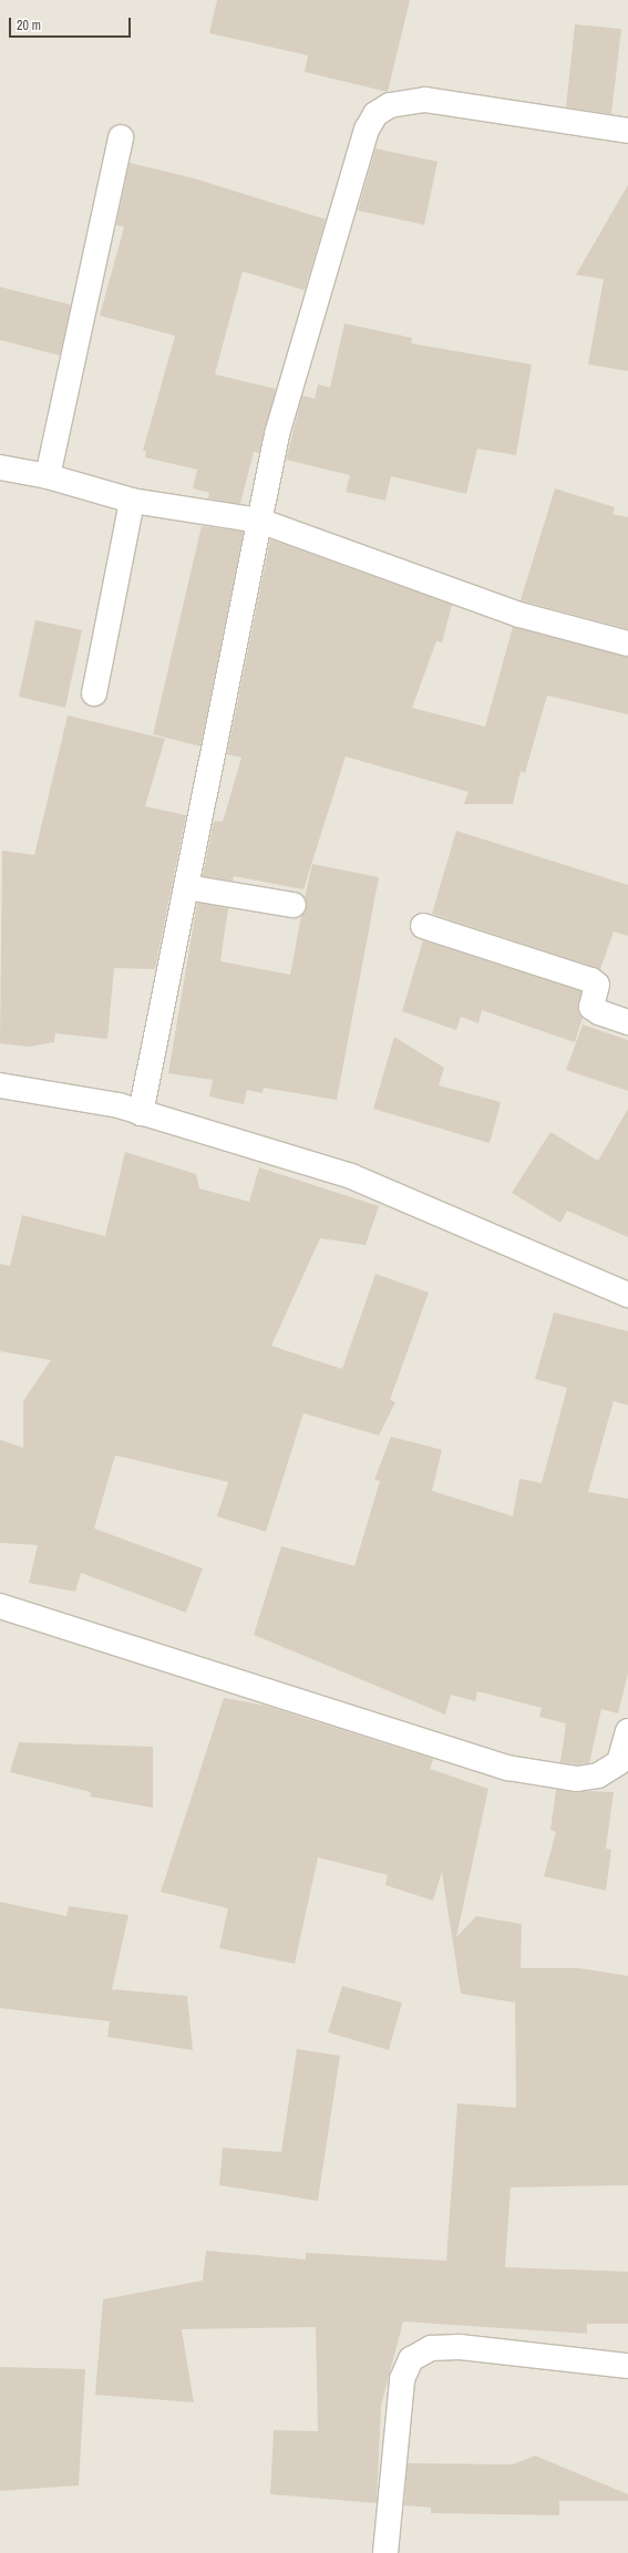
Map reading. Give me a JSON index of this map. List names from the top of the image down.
{
  "scale_bar": "20 m"
}
